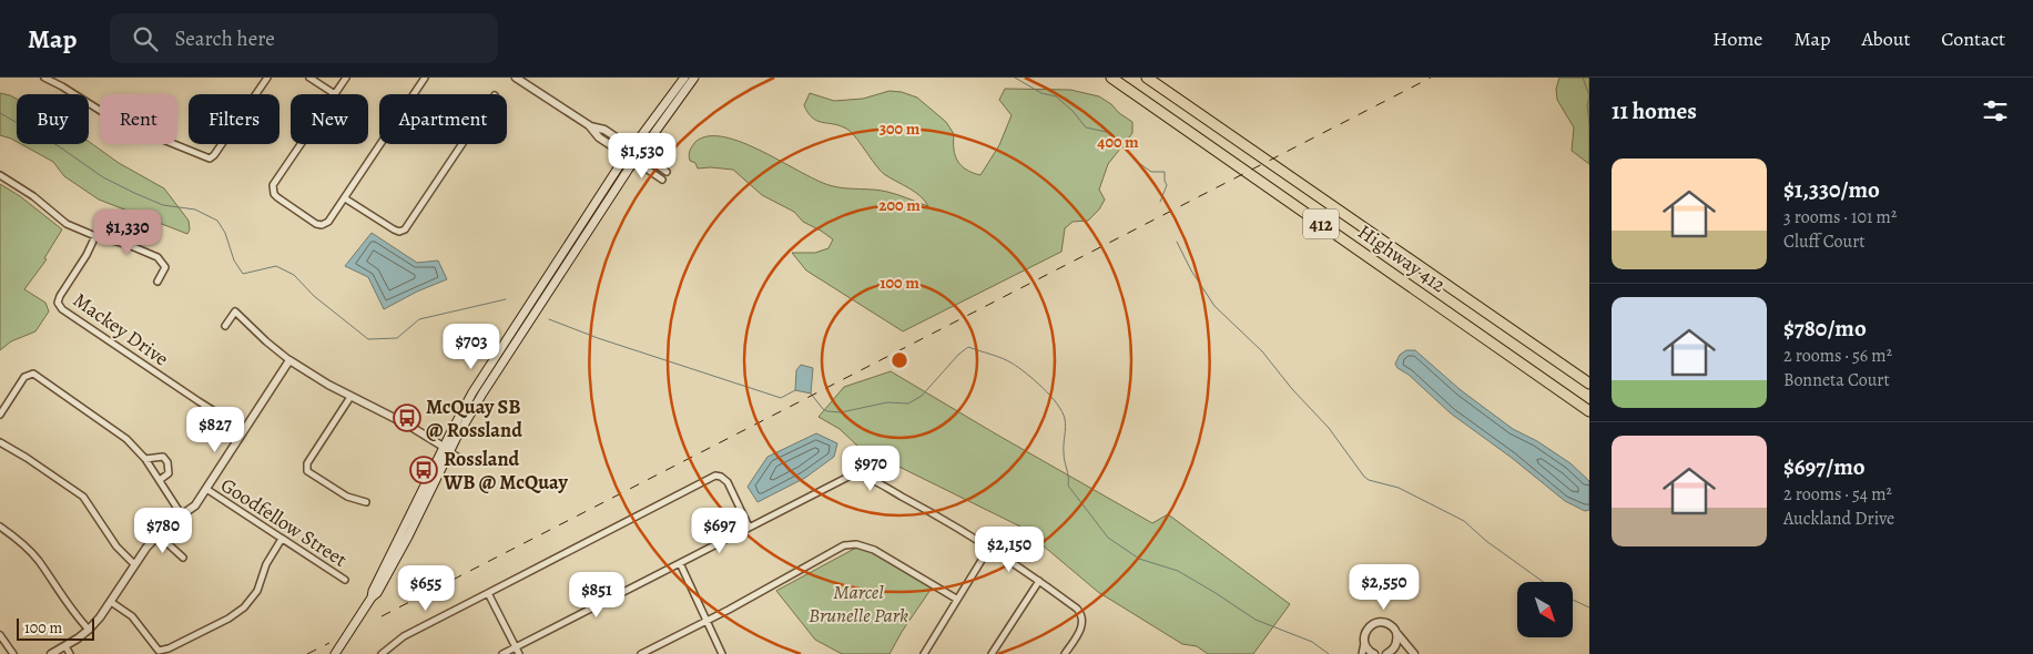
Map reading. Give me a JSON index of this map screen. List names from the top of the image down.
{
  "streets": {
    "highway": ["412", "Highway 412"],
    "street": ["Mackey Drive", "Goodfellow Street"]
  },
  "parks": ["Marcel Brunelle Park"],
  "places": {
    "bus stop": ["McQuay SB @ Rossland", "Rossland WB @ McQuay"]
  },
  "scale_bar": "100 m",
  "north": "bottom right",
  "page": {
    "header": "Map",
    "search": "Search here",
    "nav": [
      "Home",
      "Map",
      "About",
      "Contact"
    ],
    "heading": "11 homes",
    "chip": [
      "Buy",
      "Rent",
      "Filters",
      "New",
      "Apartment"
    ],
    "price": [
      "$1,530",
      "$1,330",
      "$703",
      "$827",
      "$970",
      "$780",
      "$697",
      "$2,150",
      "$2,550",
      "$655",
      "$851"
    ],
    "list": [
      {
        "name": "$1,330/mo",
        "note": "3 rooms · 101 m² · Cluff Court"
      },
      {
        "name": "$780/mo",
        "note": "2 rooms · 56 m² · Bonneta Court"
      },
      {
        "name": "$697/mo",
        "note": "2 rooms · 54 m² · Auckland Drive"
      }
    ],
    "scale": "100 m"
  },
  "rings": [
    "300 m",
    "400 m",
    "200 m",
    "100 m"
  ]
}
